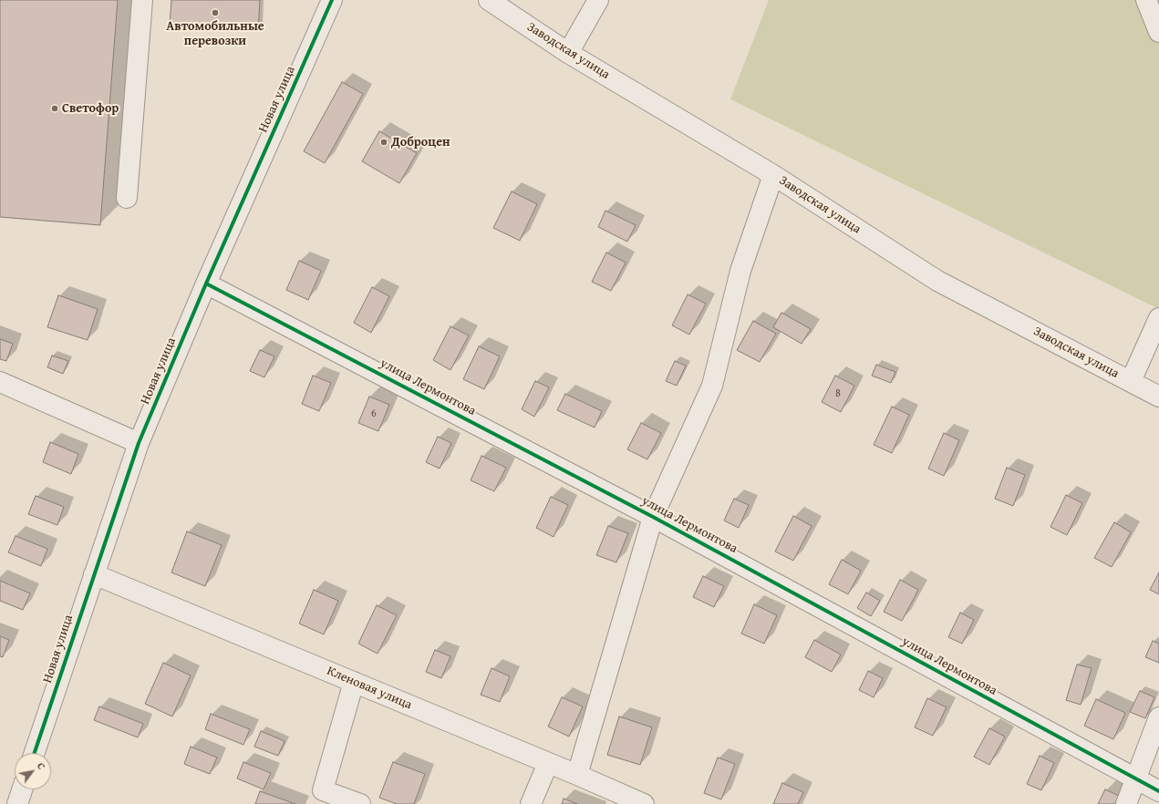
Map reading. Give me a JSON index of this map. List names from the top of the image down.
{
  "streets": {
    "street": [
      "Заводская улица",
      "Новая улица",
      "улица Лермонтова",
      "Кленовая улица"
    ]
  },
  "crossings": [
    ["Новая улица", "улица Лермонтова"],
    ["Новая улица", "Кленовая улица"]
  ],
  "places": ["Автомобильные перевозки", "Светофор", "Доброцен"],
  "house_numbers": ["8", "6"],
  "north": "top right"
}
